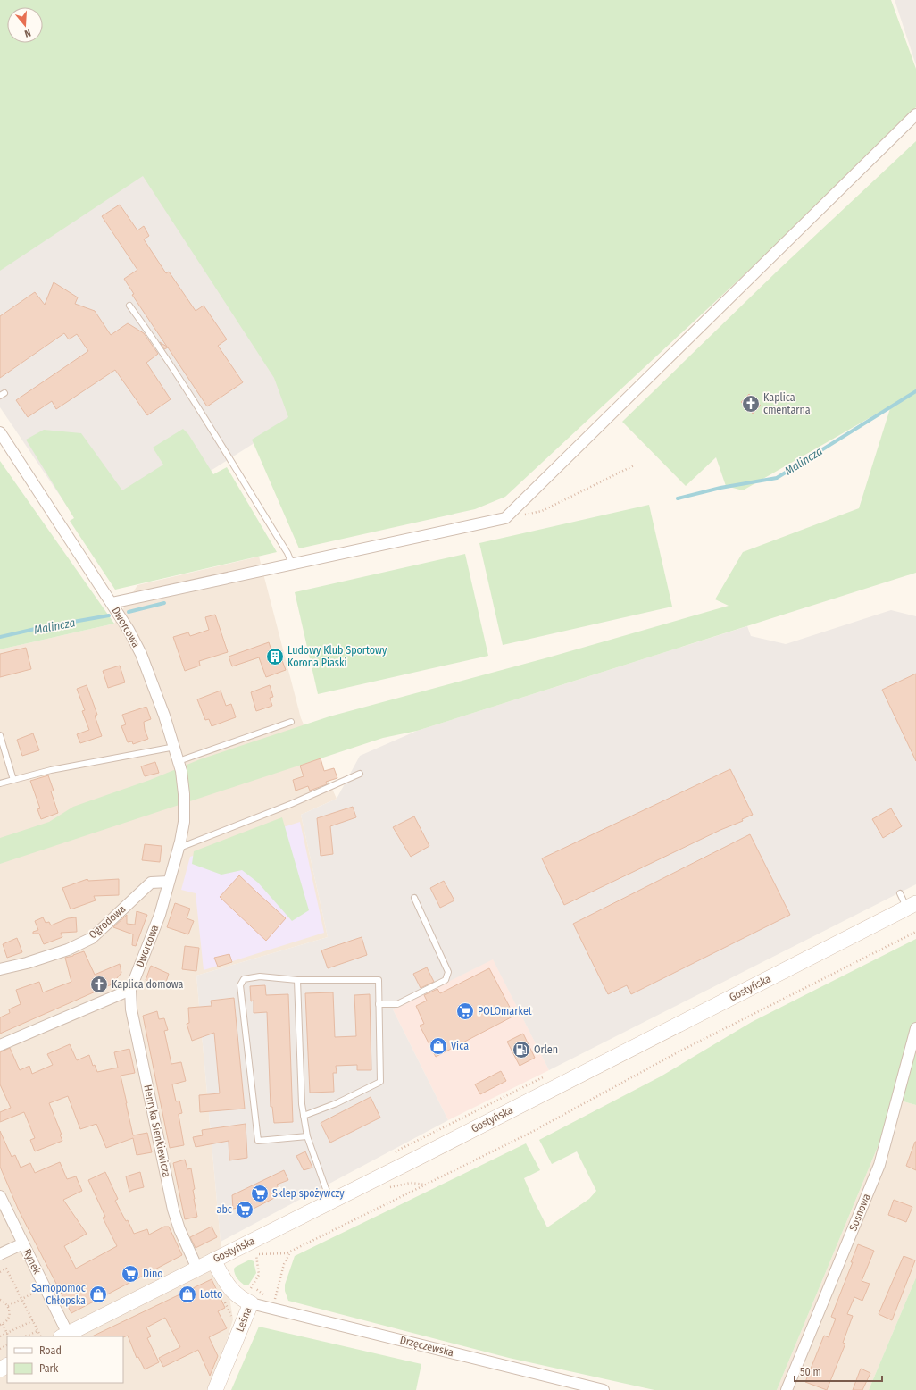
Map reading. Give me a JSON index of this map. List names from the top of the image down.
{
  "streets": {
    "street": [
      "Dworcowa",
      "Ogrodowa",
      "Gostyńska",
      "Henryka Sienkiewicza",
      "Sosnowa",
      "Rynek",
      "Leśna",
      "Drzęczewska"
    ]
  },
  "crossings": [
    ["Dworcowa", "Ogrodowa"],
    ["Dworcowa", "Henryka Sienkiewicza"],
    ["Gostyńska", "Henryka Sienkiewicza"],
    ["Gostyńska", "Rynek"],
    ["Gostyńska", "Leśna"],
    ["Leśna", "Drzęczewska"]
  ],
  "water": ["Malincza"],
  "places": {
    "church": ["Kaplica cmentarna", "Kaplica domowa"],
    "building": ["Ludowy Klub Sportowy Korona Piaski"],
    "supermarket": [
      "POLOmarket",
      "Sklep spożywczy",
      "abc",
      "Dino"
    ],
    "shop": ["Vica", "Samopomoc Chłopska", "Lotto"],
    "fuel station": ["Orlen"]
  },
  "legend": ["Road", "Park"],
  "scale_bar": "50 m",
  "north": "bottom"
}
